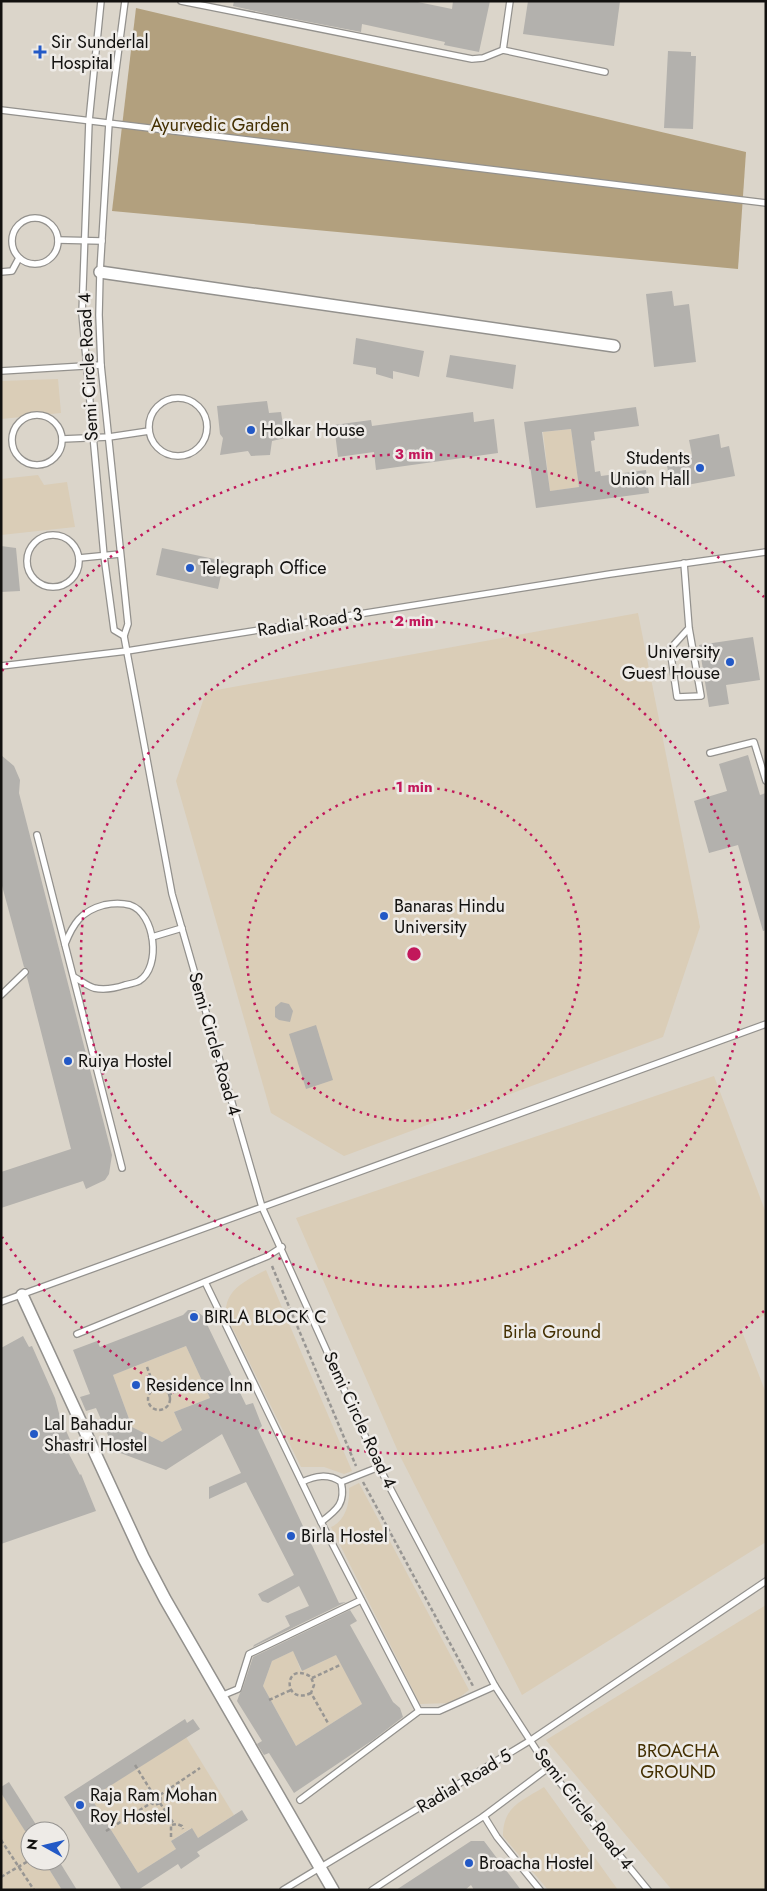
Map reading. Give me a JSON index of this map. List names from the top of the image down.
{
  "streets": {
    "lane": ["Semi Circle Road 4", "Radial Road 3", "Radial Road 5"]
  },
  "crossings": [
    ["Semi Circle Road 4", "Radial Road 3"],
    ["Semi Circle Road 4", "Radial Road 5"]
  ],
  "parks": ["Ayurvedic Garden", "Birla Ground", "BROACHA GROUND"],
  "places": {
    "health": ["Sir Sunderlal Hospital"],
    "other": [
      "Holkar House",
      "Students Union Hall",
      "Telegraph Office",
      "University Guest House",
      "Banaras Hindu University",
      "Ruiya Hostel",
      "BIRLA BLOCK C",
      "Residence Inn",
      "Lal Bahadur Shastri Hostel",
      "Birla Hostel",
      "Raja Ram Mohan Roy Hostel",
      "Broacha Hostel"
    ]
  },
  "north": "left",
  "rings": ["3 min", "2 min", "1 min"]
}
